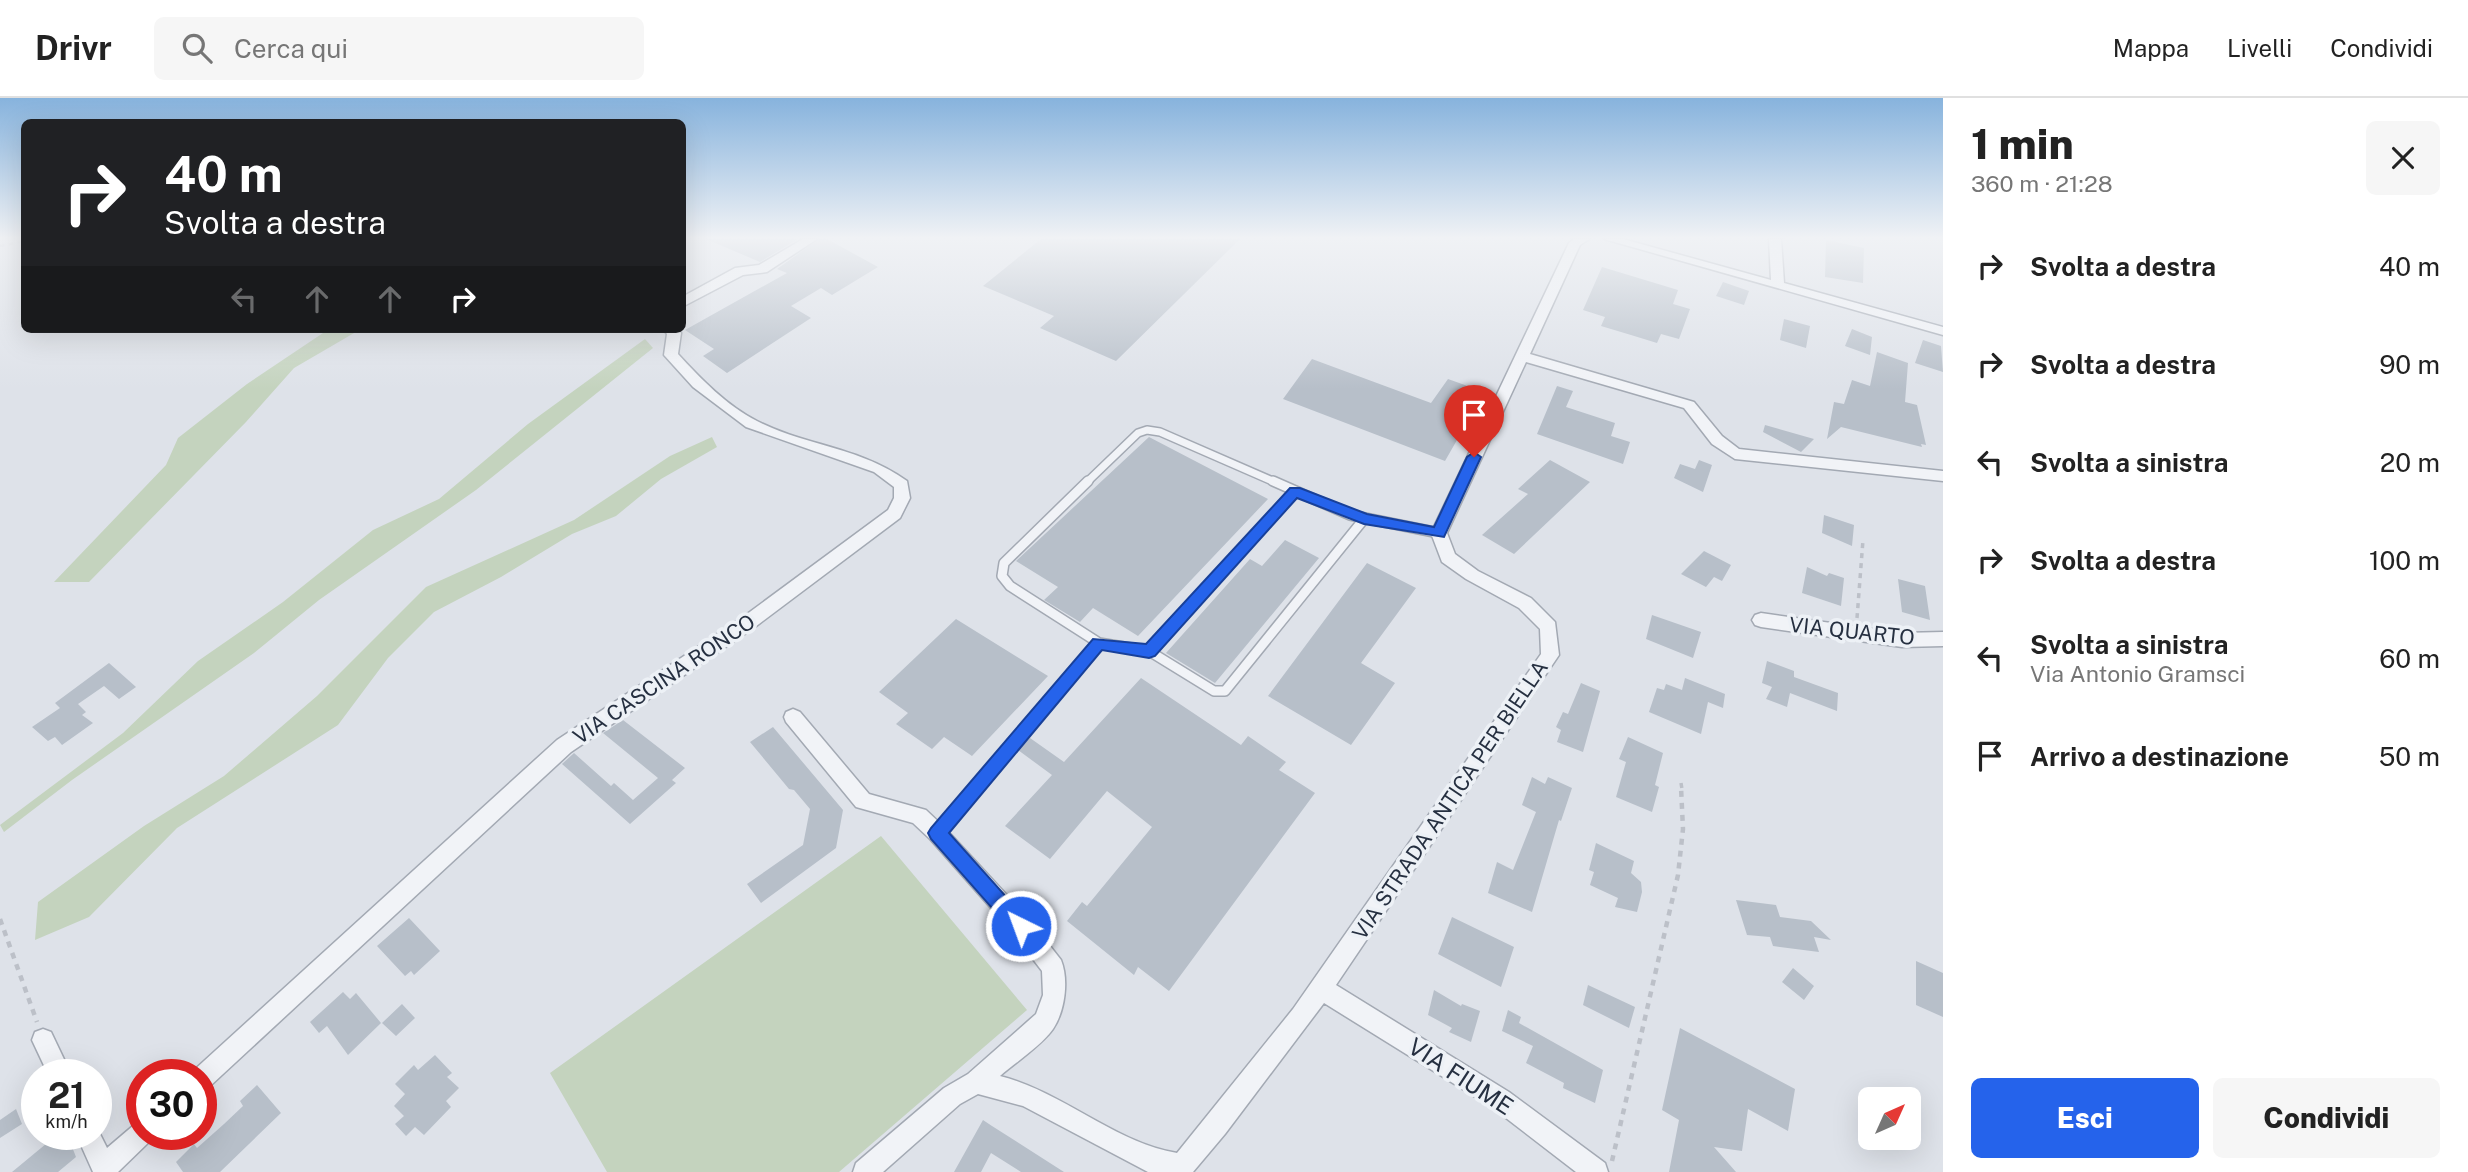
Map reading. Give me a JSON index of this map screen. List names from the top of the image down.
{
  "streets": {
    "street": [
      "VIA QUARTO",
      "VIA CASCINA RONCO",
      "VIA STRADA ANTICA PER BIELLA",
      "VIA FIUME"
    ]
  },
  "crossings": [
    ["VIA STRADA ANTICA PER BIELLA", "VIA FIUME"]
  ],
  "north": "top right",
  "page": {
    "header": "Drivr",
    "search": "Cerca qui",
    "nav": ["Mappa", "Livelli", "Condividi"],
    "heading": ["1 min", "360 m · 21:28"],
    "turn": ["40 m", "Svolta a destra"],
    "list": [
      {
        "name": "Svolta a destra",
        "value": "40 m"
      },
      {
        "name": "Svolta a destra",
        "value": "90 m"
      },
      {
        "name": "Svolta a sinistra",
        "value": "20 m"
      },
      {
        "name": "Svolta a destra",
        "value": "100 m"
      },
      {
        "name": "Svolta a sinistra",
        "note": "Via Antonio Gramsci",
        "value": "60 m"
      },
      {
        "name": "Arrivo a destinazione",
        "value": "50 m"
      }
    ],
    "speed": "21 km/h",
    "limit": "30",
    "buttons": ["Esci", "Condividi"]
  }
}
